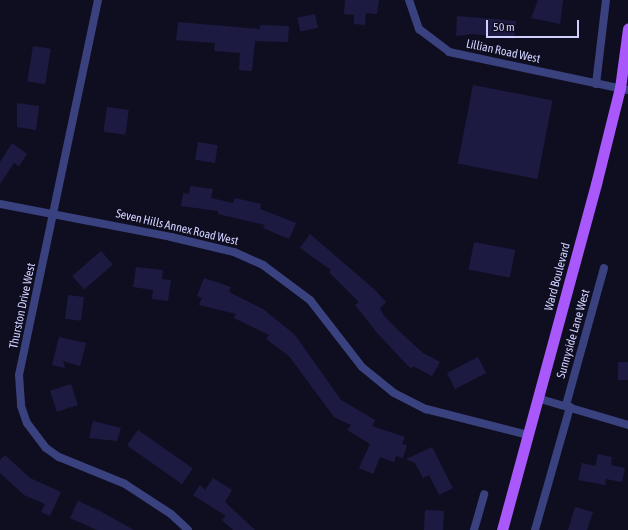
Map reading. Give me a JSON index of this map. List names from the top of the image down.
{
  "streets": {
    "main road": ["Ward Boulevard"],
    "street": [
      "Lillian Road West",
      "Seven Hills Annex Road West",
      "Thurston Drive West",
      "Sunnyside Lane West"
    ]
  },
  "crossings": [
    ["Lillian Road West", "Ward Boulevard"],
    ["Seven Hills Annex Road West", "Ward Boulevard"],
    ["Seven Hills Annex Road West", "Thurston Drive West"]
  ],
  "scale_bar": "50 m"
}
